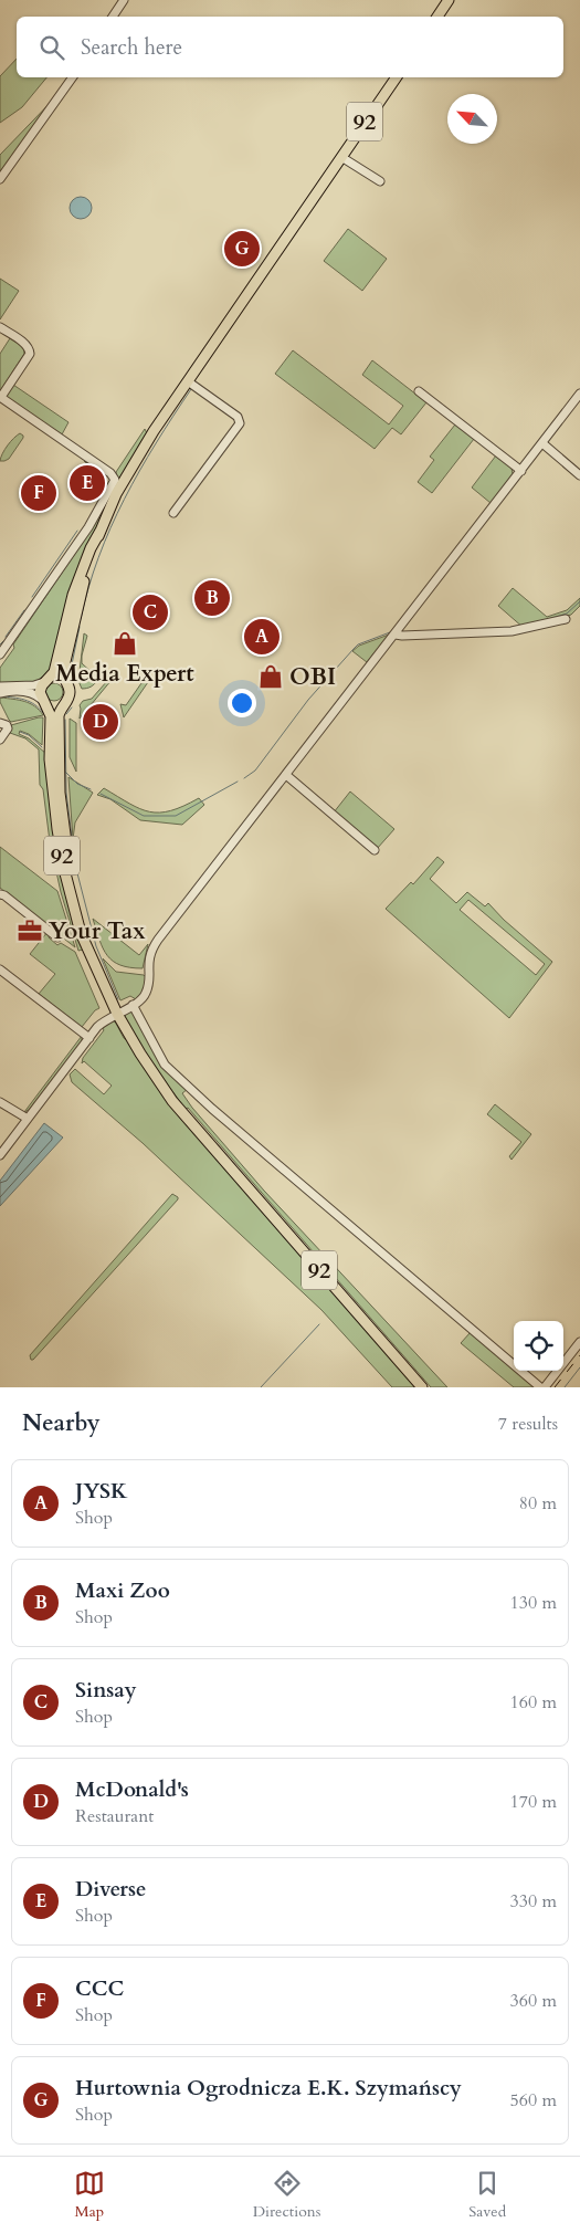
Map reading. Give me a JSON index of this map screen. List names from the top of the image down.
{
  "streets": {
    "main road": ["92"]
  },
  "places": {
    "shop": ["Media Expert", "OBI"],
    "office": ["Your Tax"]
  },
  "north": "top left",
  "page": {
    "search": "Search here",
    "pins": [
      "G",
      "E",
      "F",
      "B",
      "C",
      "A",
      "D"
    ],
    "heading": ["Nearby", "7 results"],
    "list": [
      {
        "mark": "A",
        "name": "JYSK",
        "note": "Shop",
        "value": "80 m"
      },
      {
        "mark": "B",
        "name": "Maxi Zoo",
        "note": "Shop",
        "value": "130 m"
      },
      {
        "mark": "C",
        "name": "Sinsay",
        "note": "Shop",
        "value": "160 m"
      },
      {
        "mark": "D",
        "name": "McDonald's",
        "note": "Restaurant",
        "value": "170 m"
      },
      {
        "mark": "E",
        "name": "Diverse",
        "note": "Shop",
        "value": "330 m"
      },
      {
        "mark": "F",
        "name": "CCC",
        "note": "Shop",
        "value": "360 m"
      },
      {
        "mark": "G",
        "name": "Hurtownia Ogrodnicza E.K. Szymańscy",
        "note": "Shop",
        "value": "560 m"
      }
    ],
    "nav": ["Map", "Directions", "Saved"]
  }
}
